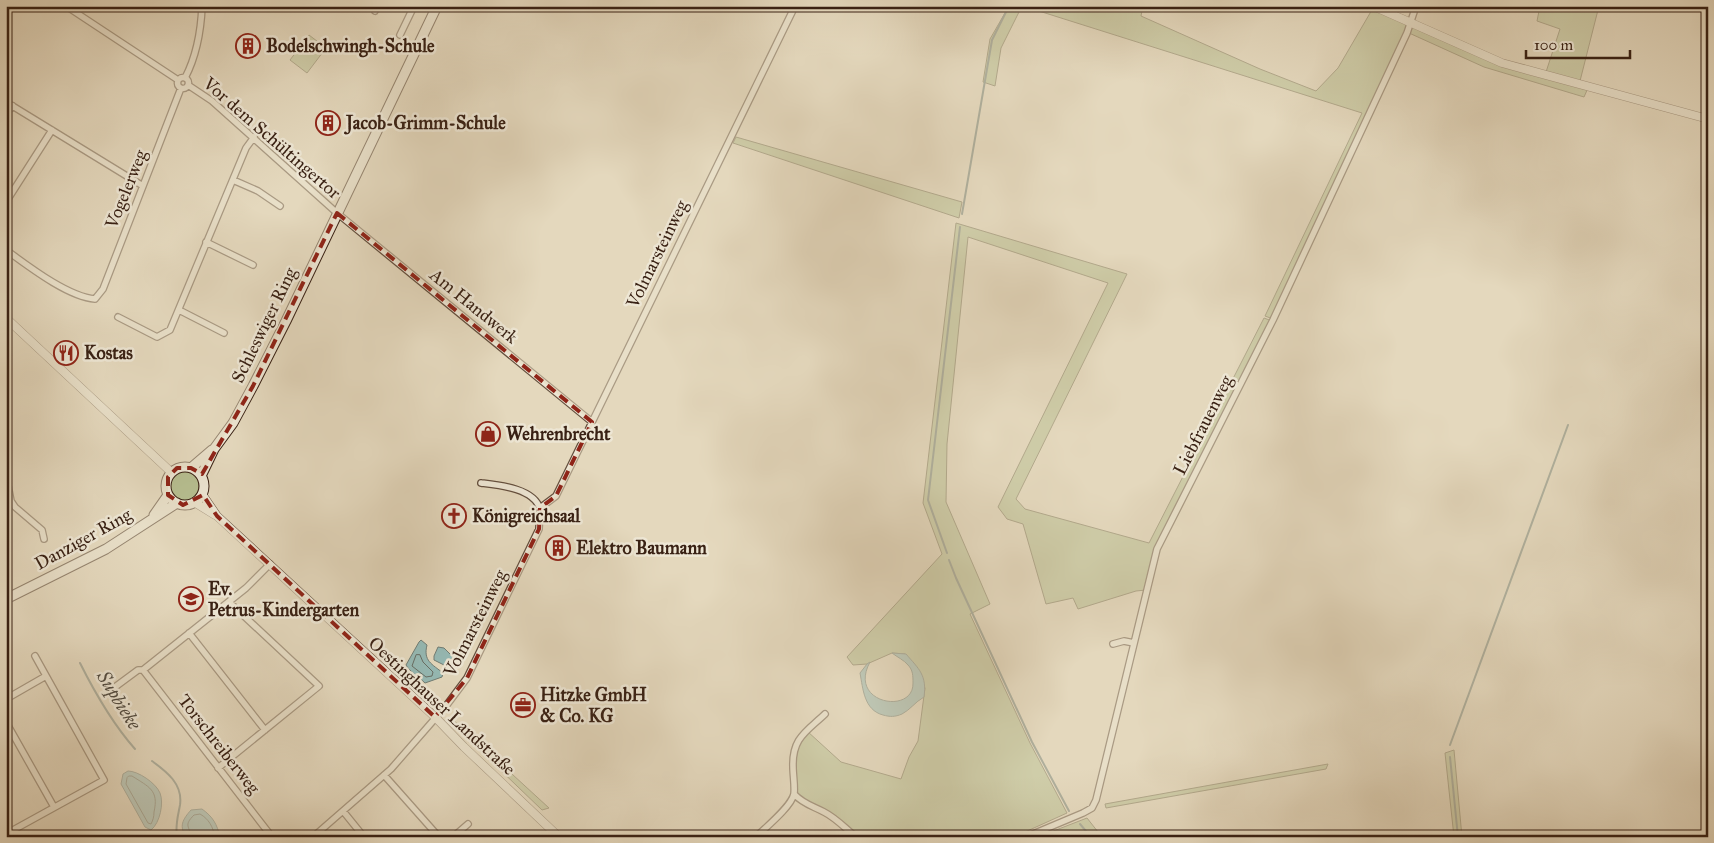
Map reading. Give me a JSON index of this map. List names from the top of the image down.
{
  "streets": {
    "main road": ["Schleswiger Ring", "Danziger Ring"],
    "street": [
      "Vor dem Schültingertor",
      "Vogelerweg",
      "Volmarsteinweg",
      "Am Handwerk",
      "Liebfrauenweg",
      "Oestinghauser Landstraße",
      "Torschreiberweg"
    ]
  },
  "crossings": [
    ["Vor dem Schültingertor", "Vogelerweg"],
    ["Vor dem Schültingertor", "Am Handwerk"],
    ["Vor dem Schültingertor", "Schleswiger Ring"],
    ["Volmarsteinweg", "Am Handwerk"],
    ["Volmarsteinweg", "Oestinghauser Landstraße"],
    ["Am Handwerk", "Schleswiger Ring"],
    ["Schleswiger Ring", "Danziger Ring"],
    ["Schleswiger Ring", "Oestinghauser Landstraße"],
    ["Danziger Ring", "Oestinghauser Landstraße"]
  ],
  "water": ["Supbieke"],
  "places": {
    "building": ["Bodelschwingh-Schule", "Jacob-Grimm-Schule", "Elektro Baumann"],
    "restaurant": ["Kostas"],
    "shop": ["Wehrenbrecht"],
    "church": ["Königreichsaal"],
    "school or university": ["Ev. Petrus-Kindergarten"],
    "office": ["Hitzke GmbH & Co. KG"]
  },
  "scale_bar": "100 m"
}
